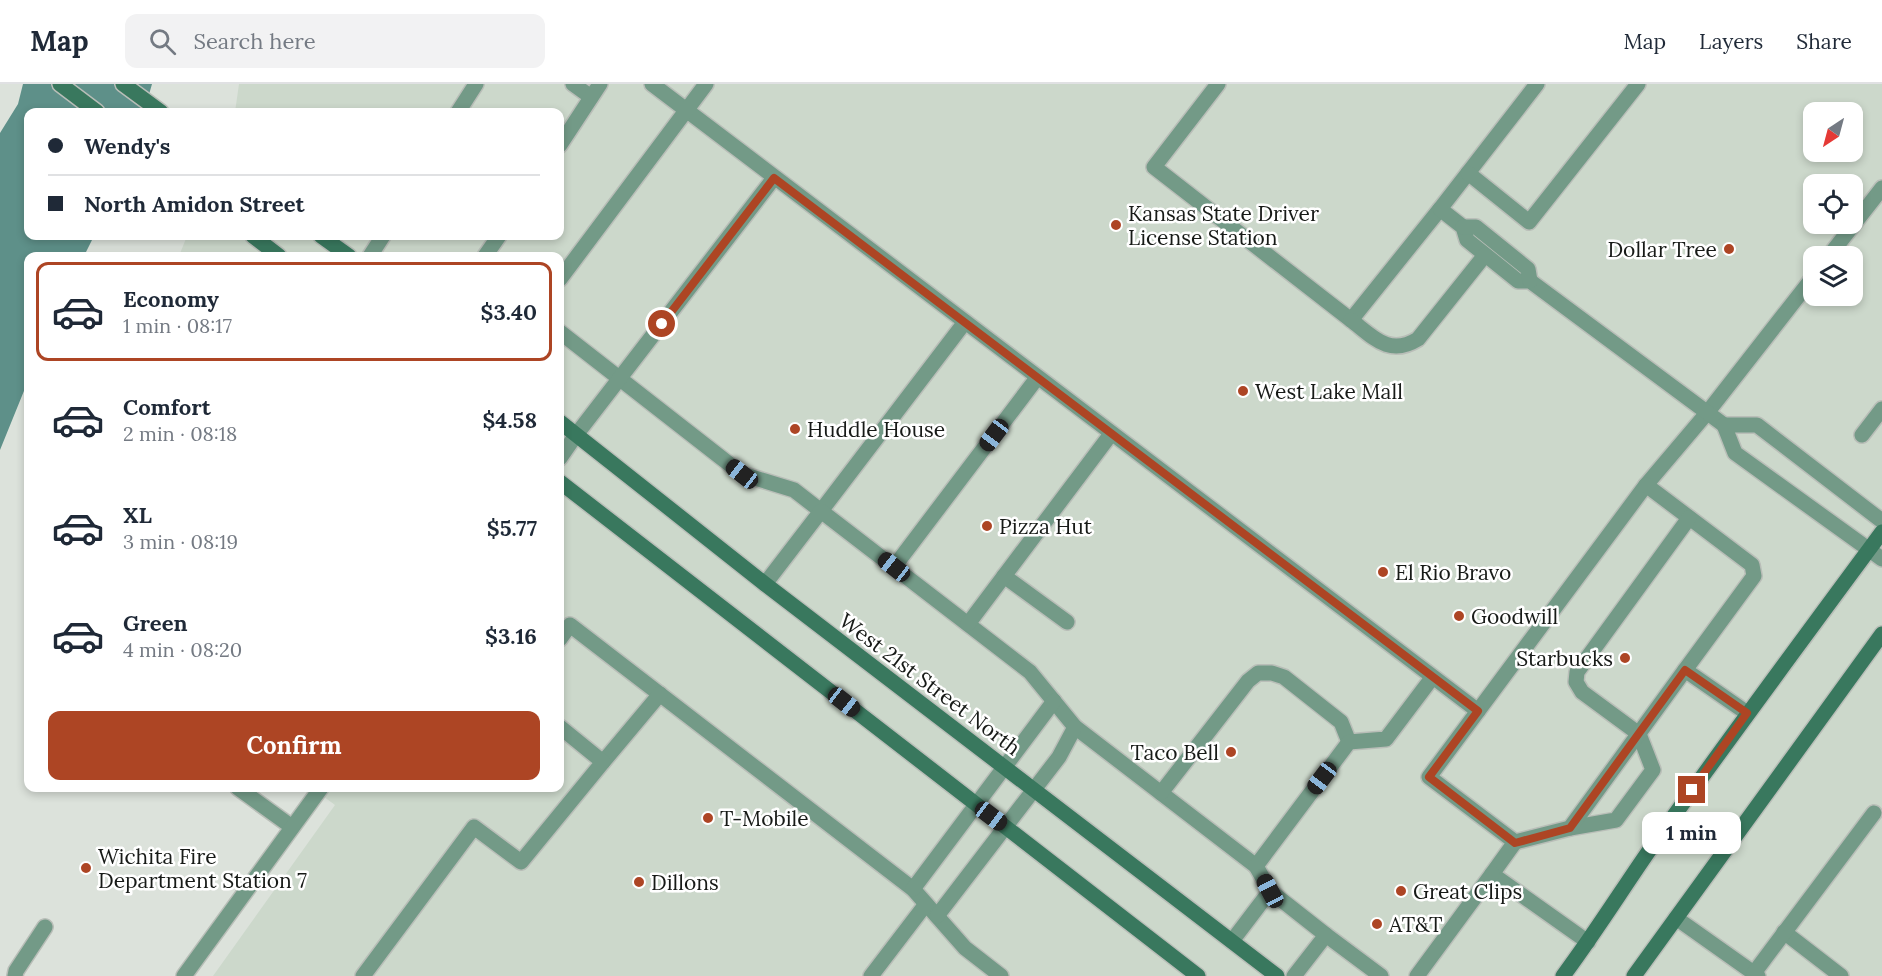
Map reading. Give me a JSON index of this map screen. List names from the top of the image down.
{
  "streets": {
    "main road": ["West 21st Street North"]
  },
  "places": [
    "Kansas State Driver License Station",
    "Dollar Tree",
    "West Lake Mall",
    "Huddle House",
    "Pizza Hut",
    "El Rio Bravo",
    "Goodwill",
    "Starbucks",
    "Taco Bell",
    "T-Mobile",
    "Wichita Fire Department Station 7",
    "Dillons",
    "Great Clips",
    "AT&T"
  ],
  "north": "bottom left",
  "page": {
    "header": "Map",
    "search": "Search here",
    "nav": ["Map", "Layers", "Share"],
    "banner": ["Wendy's", "North Amidon Street"],
    "list": [
      {
        "name": "Economy",
        "note": "1 min · 08:17",
        "value": "$3.40"
      },
      {
        "name": "Comfort",
        "note": "2 min · 08:18",
        "value": "$4.58"
      },
      {
        "name": "XL",
        "note": "3 min · 08:19",
        "value": "$5.77"
      },
      {
        "name": "Green",
        "note": "4 min · 08:20",
        "value": "$3.16"
      }
    ],
    "buttons": "Confirm",
    "bubble": "1 min"
  }
}
